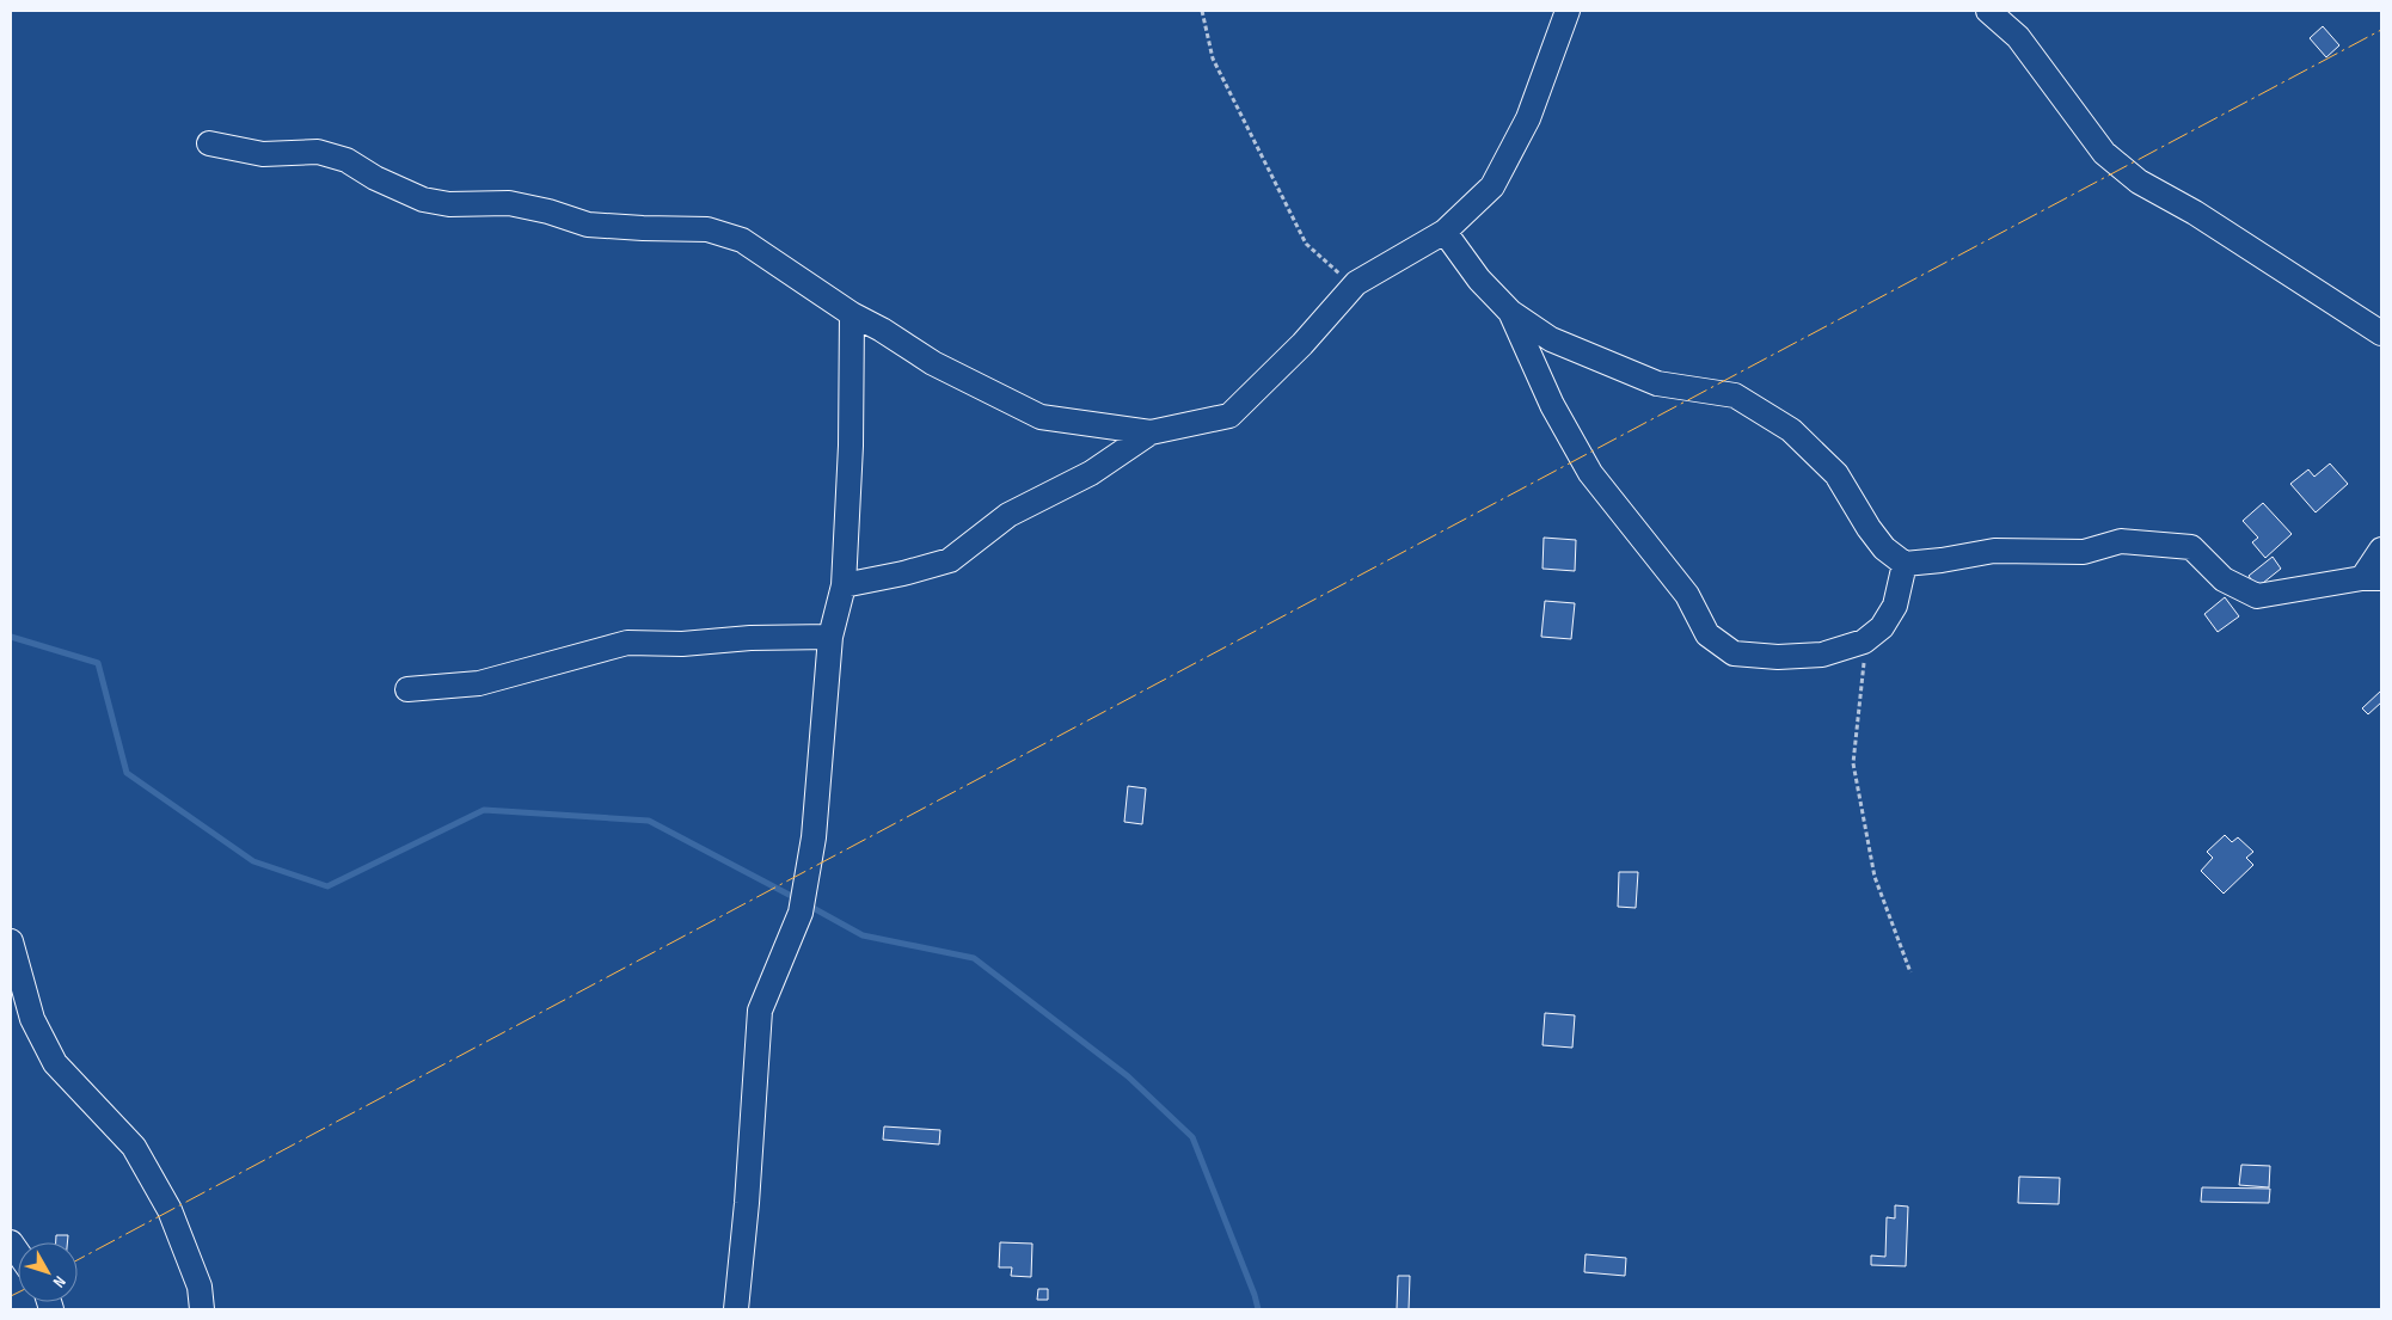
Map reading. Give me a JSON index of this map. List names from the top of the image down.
{
  "north": "bottom right"
}
